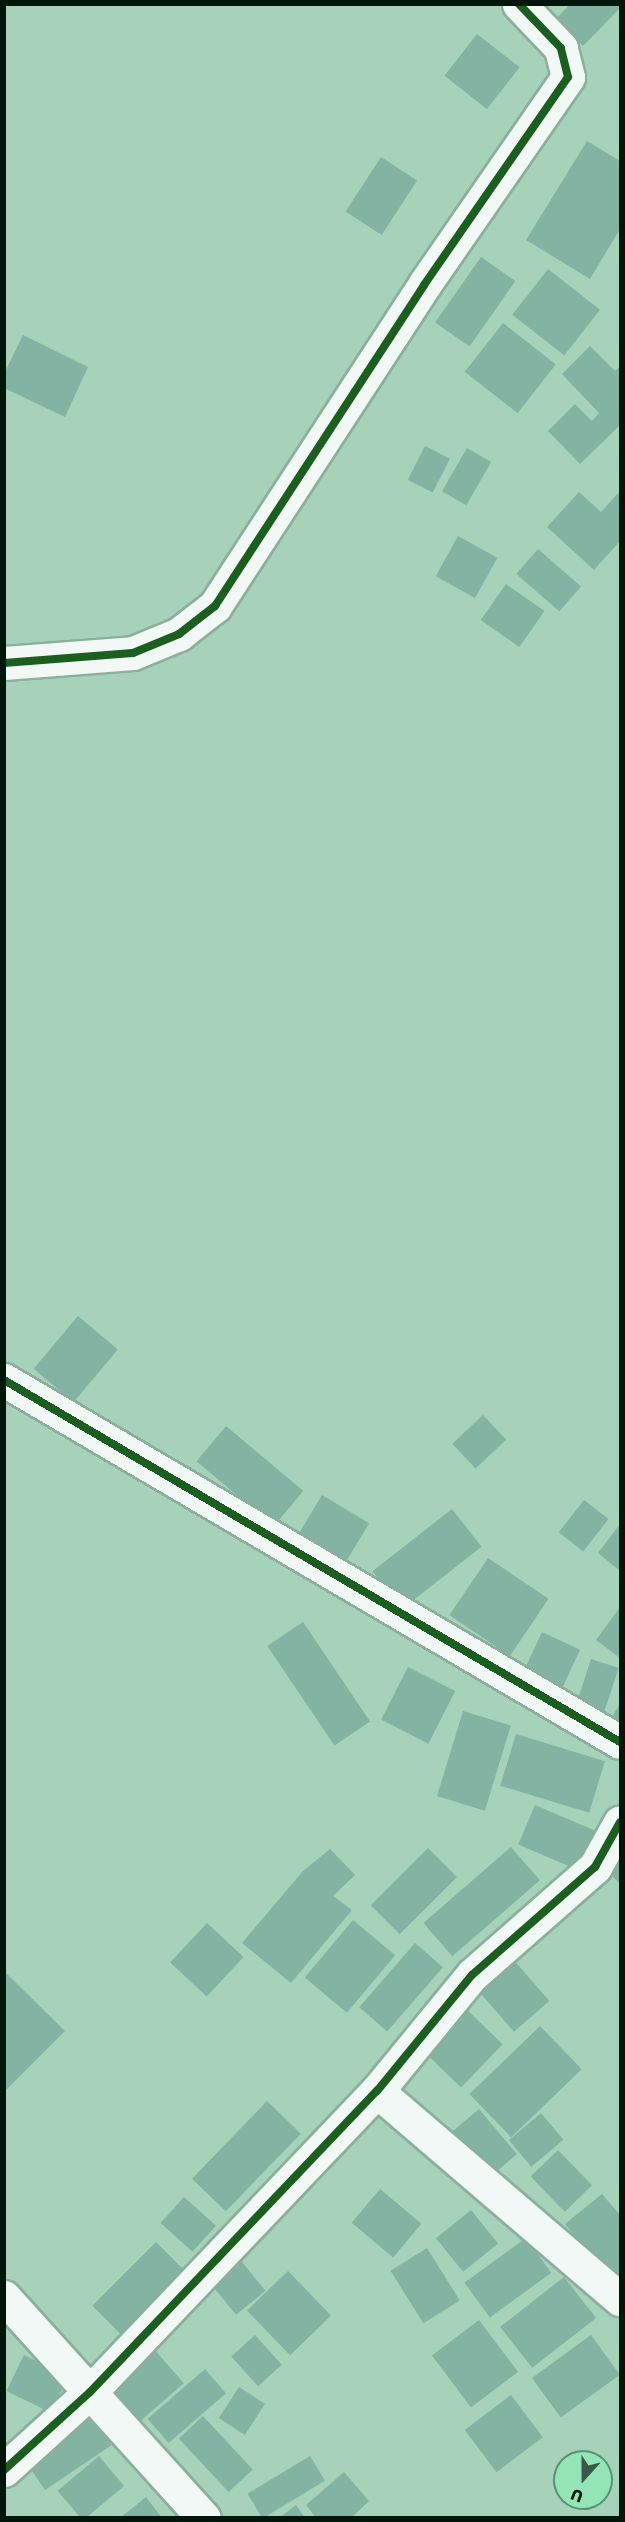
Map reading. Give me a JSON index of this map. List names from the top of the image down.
{
  "north": "bottom"
}
